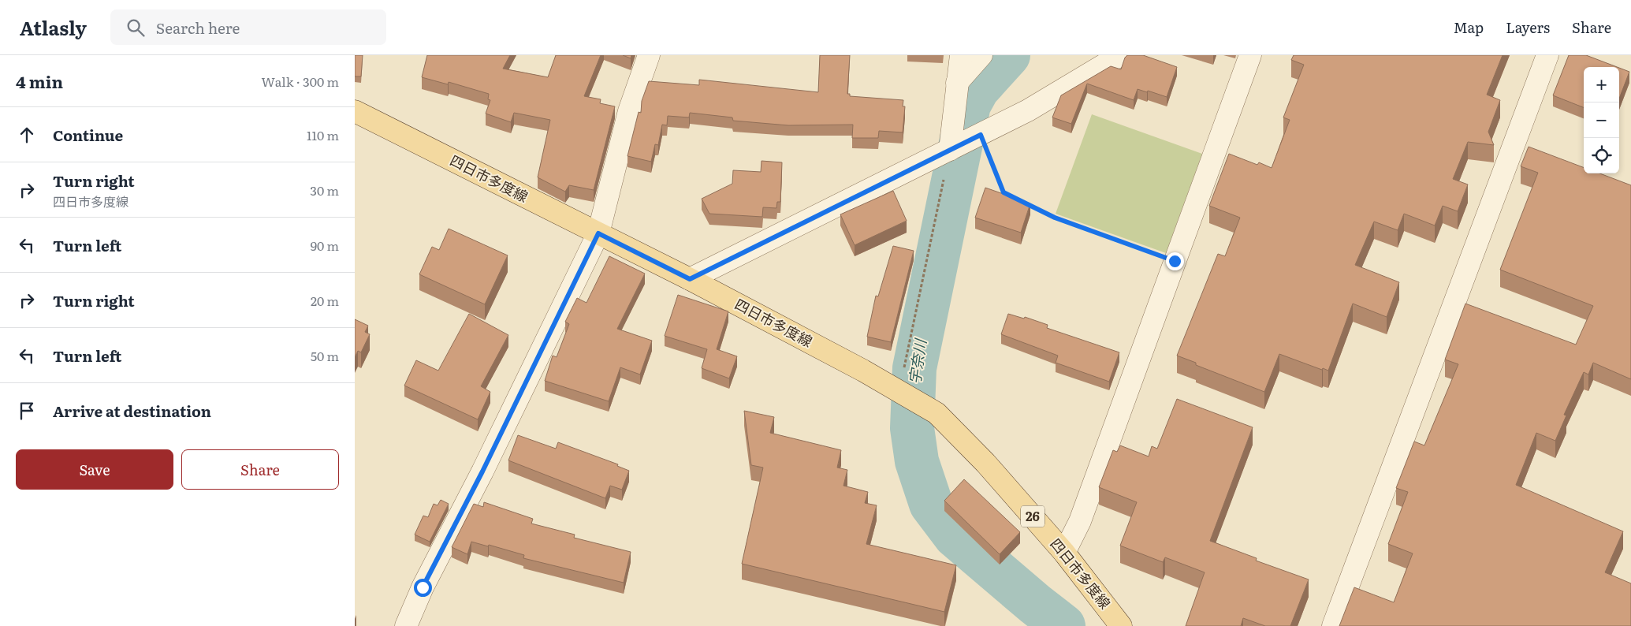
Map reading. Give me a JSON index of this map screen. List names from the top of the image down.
{
  "streets": {
    "main road": ["四日市多度線", "26"]
  },
  "water": ["宇奈川"],
  "page": {
    "header": "Atlasly",
    "search": "Search here",
    "nav": ["Map", "Layers", "Share"],
    "heading": ["4 min", "Walk · 300 m"],
    "map_buttons": ["+", "−"],
    "list": [
      ["Continue", "110 m"],
      ["Turn right", "四日市多度線", "30 m"],
      ["Turn left", "90 m"],
      ["Turn right", "20 m"],
      ["Turn left", "50 m"],
      "Arrive at destination"
    ],
    "buttons": ["Save", "Share"]
  }
}
